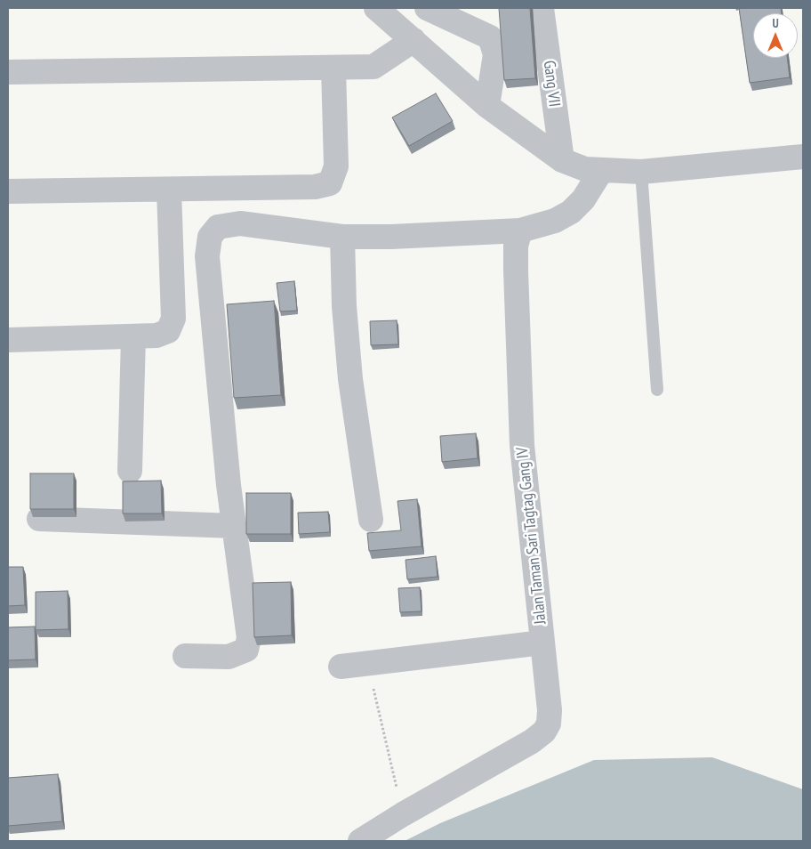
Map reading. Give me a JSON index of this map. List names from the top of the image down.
{
  "streets": {
    "street": ["Gang VII", "Jalan Taman Sari Tagtag Gang IV"]
  },
  "north": "top"
}
